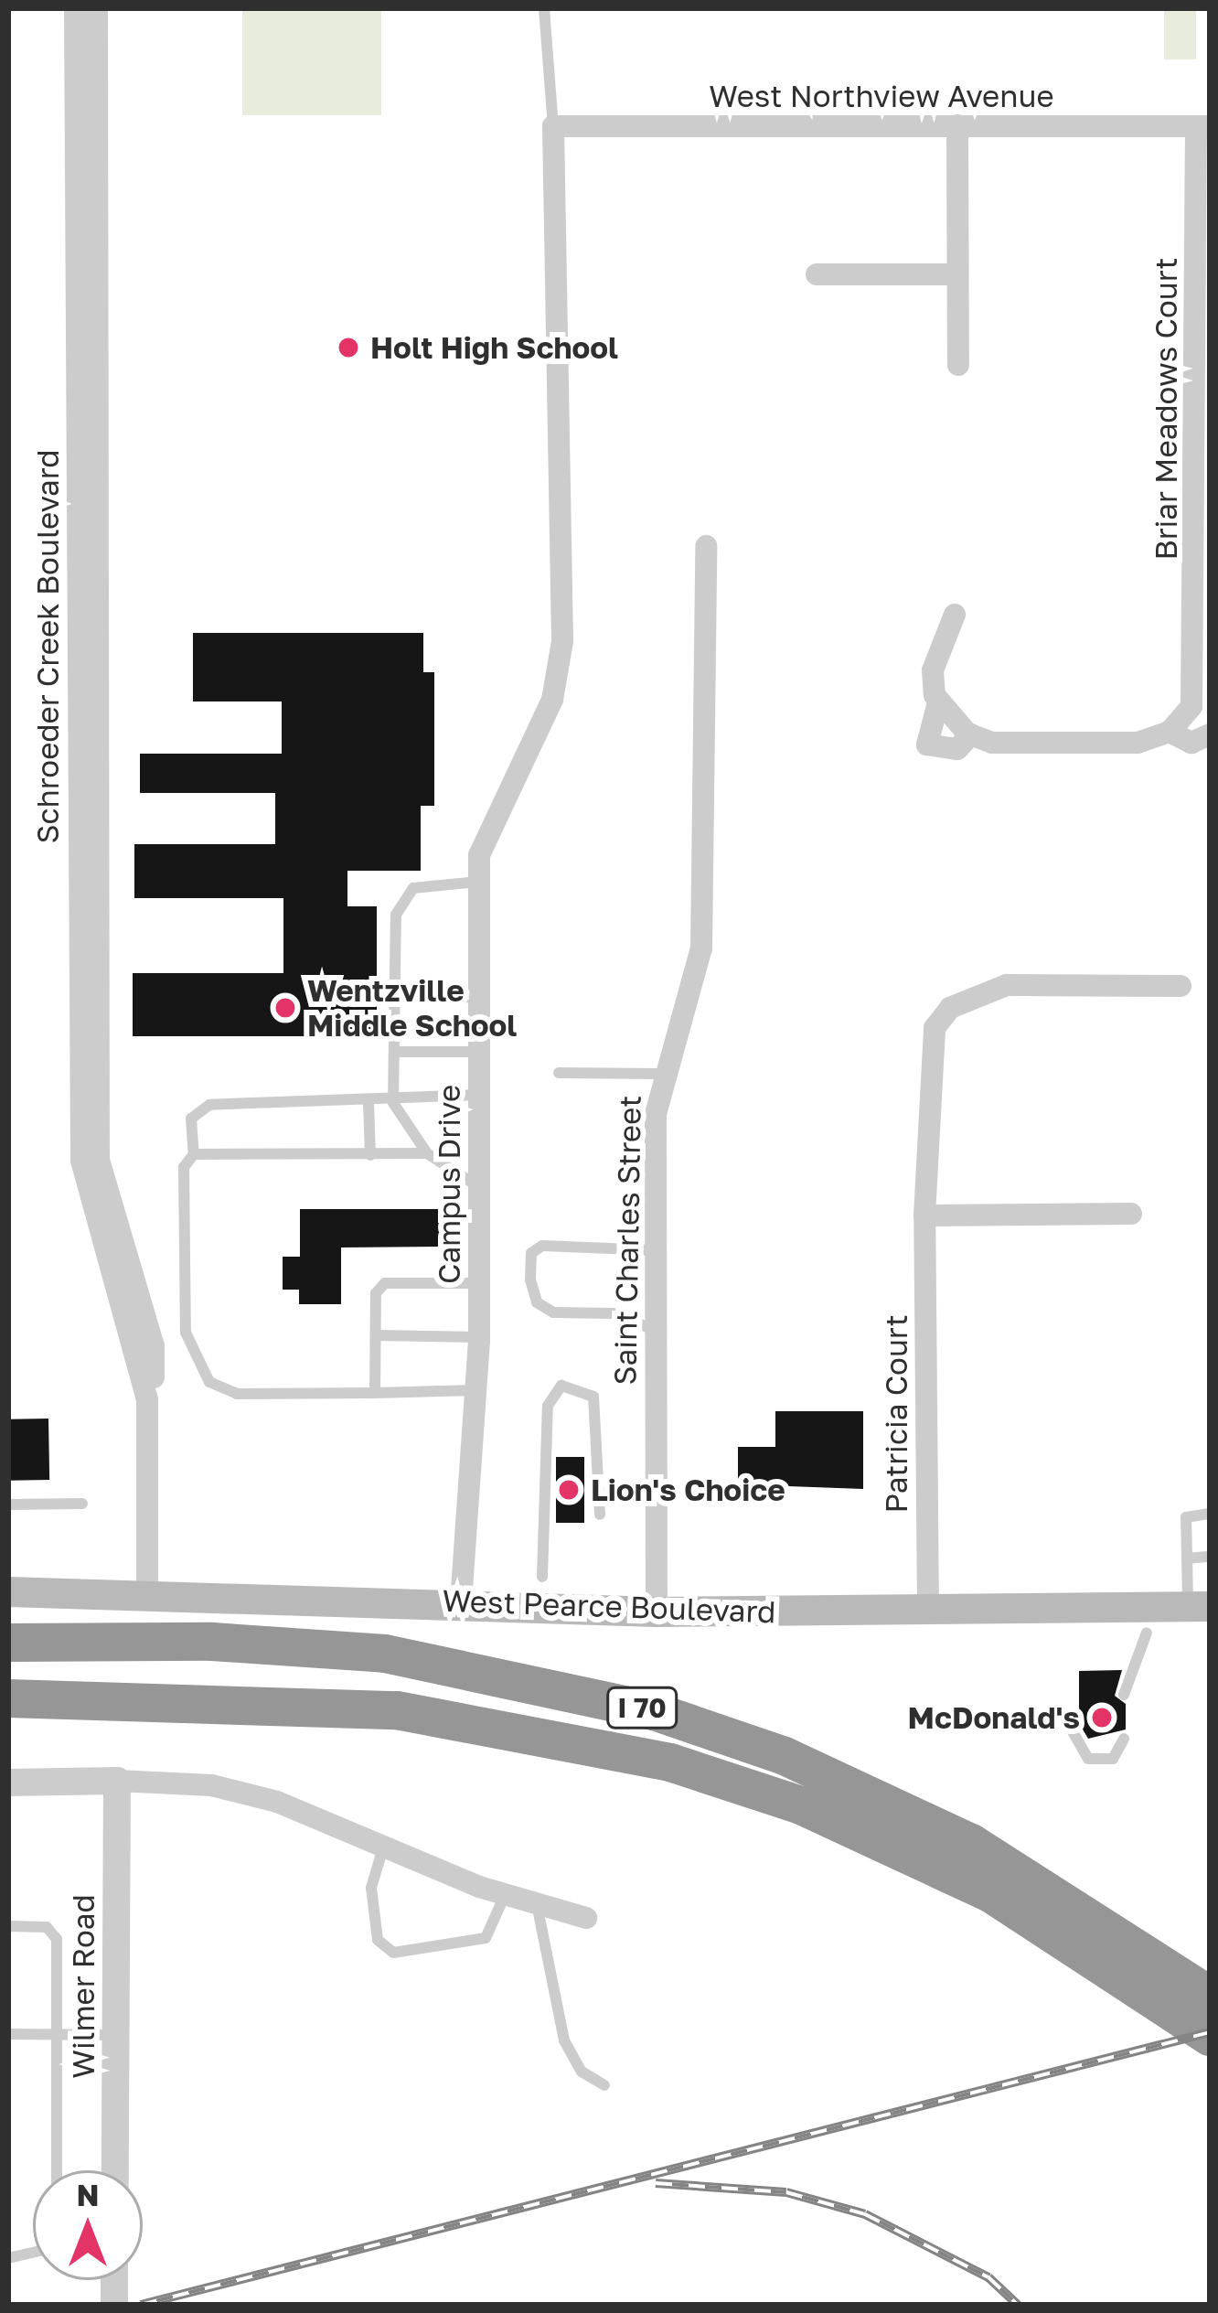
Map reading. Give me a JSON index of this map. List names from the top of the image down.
{
  "streets": {
    "highway": ["I 70"],
    "main road": ["West Pearce Boulevard"],
    "street": [
      "West Northview Avenue",
      "Briar Meadows Court",
      "Schroeder Creek Boulevard",
      "Campus Drive",
      "Saint Charles Street",
      "Patricia Court",
      "Wilmer Road"
    ]
  },
  "crossings": [
    ["West Northview Avenue", "Briar Meadows Court"],
    ["West Northview Avenue", "Campus Drive"],
    ["Schroeder Creek Boulevard", "West Pearce Boulevard"],
    ["Campus Drive", "West Pearce Boulevard"],
    ["Saint Charles Street", "West Pearce Boulevard"],
    ["Patricia Court", "West Pearce Boulevard"]
  ],
  "places": [
    "Holt High School",
    "Wentzville Middle School",
    "Lion's Choice",
    "McDonald's"
  ],
  "north": "top"
}
